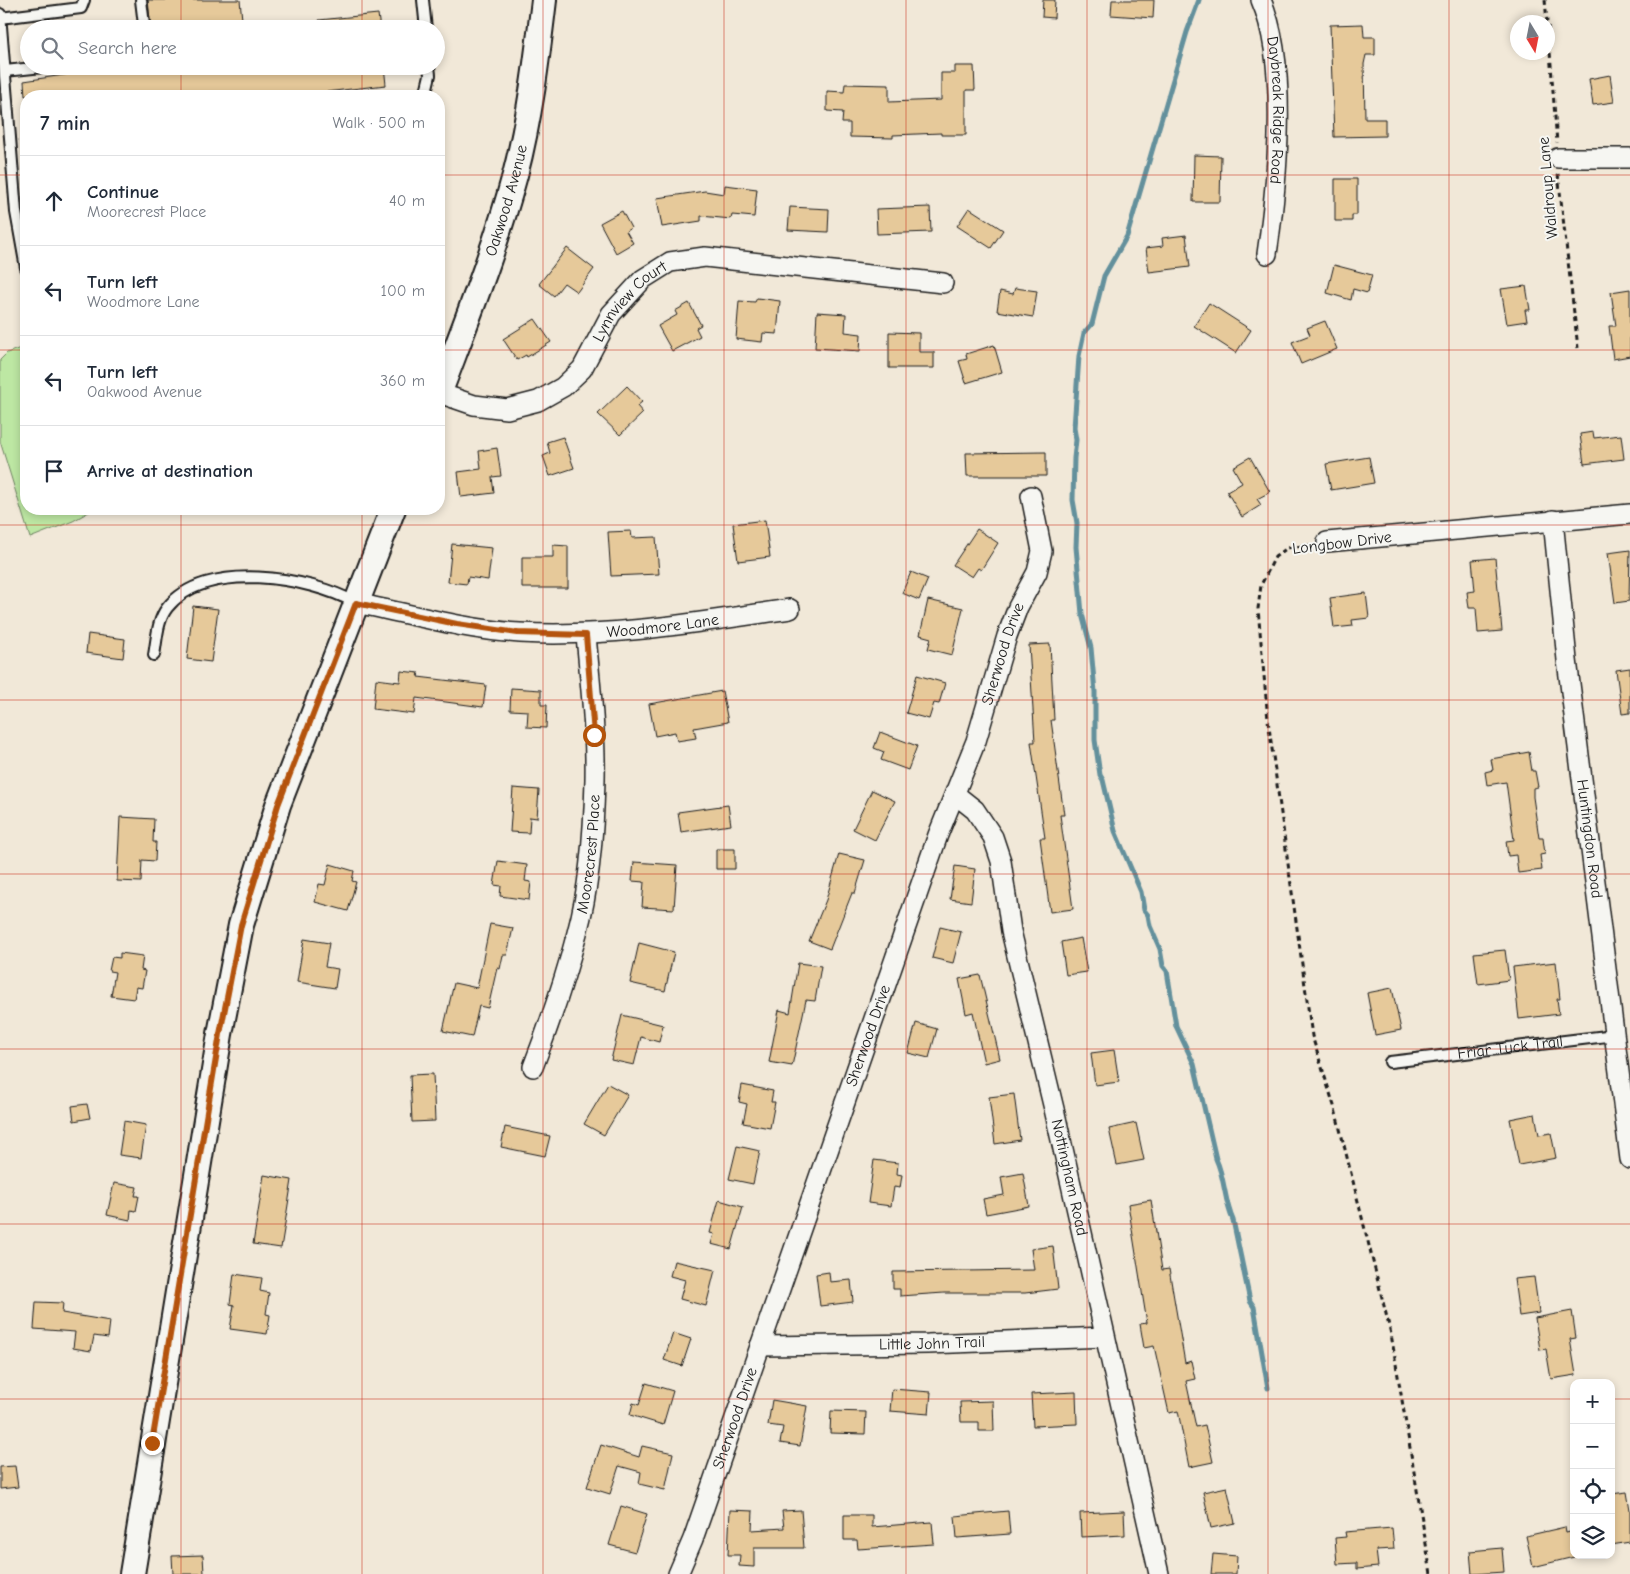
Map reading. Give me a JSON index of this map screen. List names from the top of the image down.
{
  "streets": {
    "street": [
      "Daybreak Ridge Road",
      "Oakwood Avenue",
      "Lynnview Court",
      "Longbow Drive",
      "Woodmore Lane",
      "Sherwood Drive",
      "Huntingdon Road",
      "Moorecrest Place",
      "Nottingham Road",
      "Little John Trail"
    ],
    "lane": ["Friar Tuck Trail"],
    "path": ["Waldroup Lane"]
  },
  "crossings": [
    ["Longbow Drive", "Huntingdon Road"],
    ["Woodmore Lane", "Moorecrest Place"],
    ["Sherwood Drive", "Nottingham Road"],
    ["Sherwood Drive", "Little John Trail"],
    ["Huntingdon Road", "Friar Tuck Trail"],
    ["Nottingham Road", "Little John Trail"]
  ],
  "north": "bottom",
  "page": {
    "search": "Search here",
    "heading": ["7 min", "Walk · 500 m"],
    "list": [
      ["Continue", "Moorecrest Place", "40 m"],
      ["Turn left", "Woodmore Lane", "100 m"],
      ["Turn left", "Oakwood Avenue", "360 m"],
      "Arrive at destination"
    ],
    "map_buttons": ["+", "−"]
  }
}
